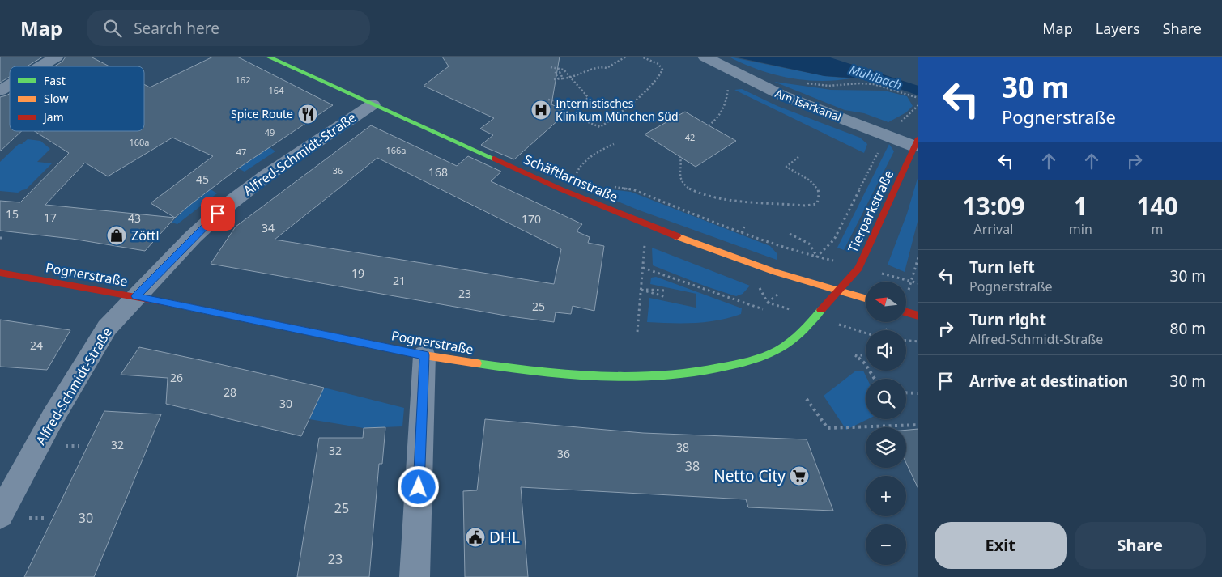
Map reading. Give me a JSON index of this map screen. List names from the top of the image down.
{
  "streets": {
    "street": [
      "Am Isarkanal",
      "Alfred-Schmidt-Straße",
      "Schäftlarnstraße",
      "Tierparkstraße",
      "Pognerstraße"
    ]
  },
  "crossings": [
    ["Am Isarkanal", "Tierparkstraße"],
    ["Alfred-Schmidt-Straße", "Schäftlarnstraße"],
    ["Alfred-Schmidt-Straße", "Pognerstraße"],
    ["Schäftlarnstraße", "Tierparkstraße"],
    ["Schäftlarnstraße", "Pognerstraße"],
    ["Tierparkstraße", "Pognerstraße"]
  ],
  "water": ["Mühlbach"],
  "places": {
    "hospital": ["Internistisches Klinikum München Süd"],
    "restaurant": ["Spice Route"],
    "shop": ["Zöttl"],
    "supermarket": ["Netto City"],
    "public building": ["DHL"]
  },
  "house_numbers": [
    "162",
    "164",
    "49",
    "42",
    "160a",
    "166a",
    "47",
    "36",
    "168",
    "45",
    "15",
    "17",
    "43",
    "170",
    "34",
    "19",
    "21",
    "23",
    "25",
    "24",
    "26",
    "28",
    "30",
    "32",
    "38",
    "32",
    "36",
    "38",
    "25",
    "30",
    "23"
  ],
  "legend": ["Fast", "Slow", "Jam"],
  "north": "left",
  "page": {
    "header": "Map",
    "search": "Search here",
    "nav": ["Map", "Layers", "Share"],
    "turn": ["30 m", "Pognerstraße"],
    "eta": [
      "13:09",
      "Arrival",
      "1",
      "min",
      "140",
      "m"
    ],
    "list": [
      {
        "name": "Turn left",
        "note": "Pognerstraße",
        "value": "30 m"
      },
      {
        "name": "Turn right",
        "note": "Alfred-Schmidt-Straße",
        "value": "80 m"
      },
      {
        "name": "Arrive at destination",
        "value": "30 m"
      }
    ],
    "map_buttons": ["+", "−"],
    "buttons": ["Exit", "Share"]
  }
}
